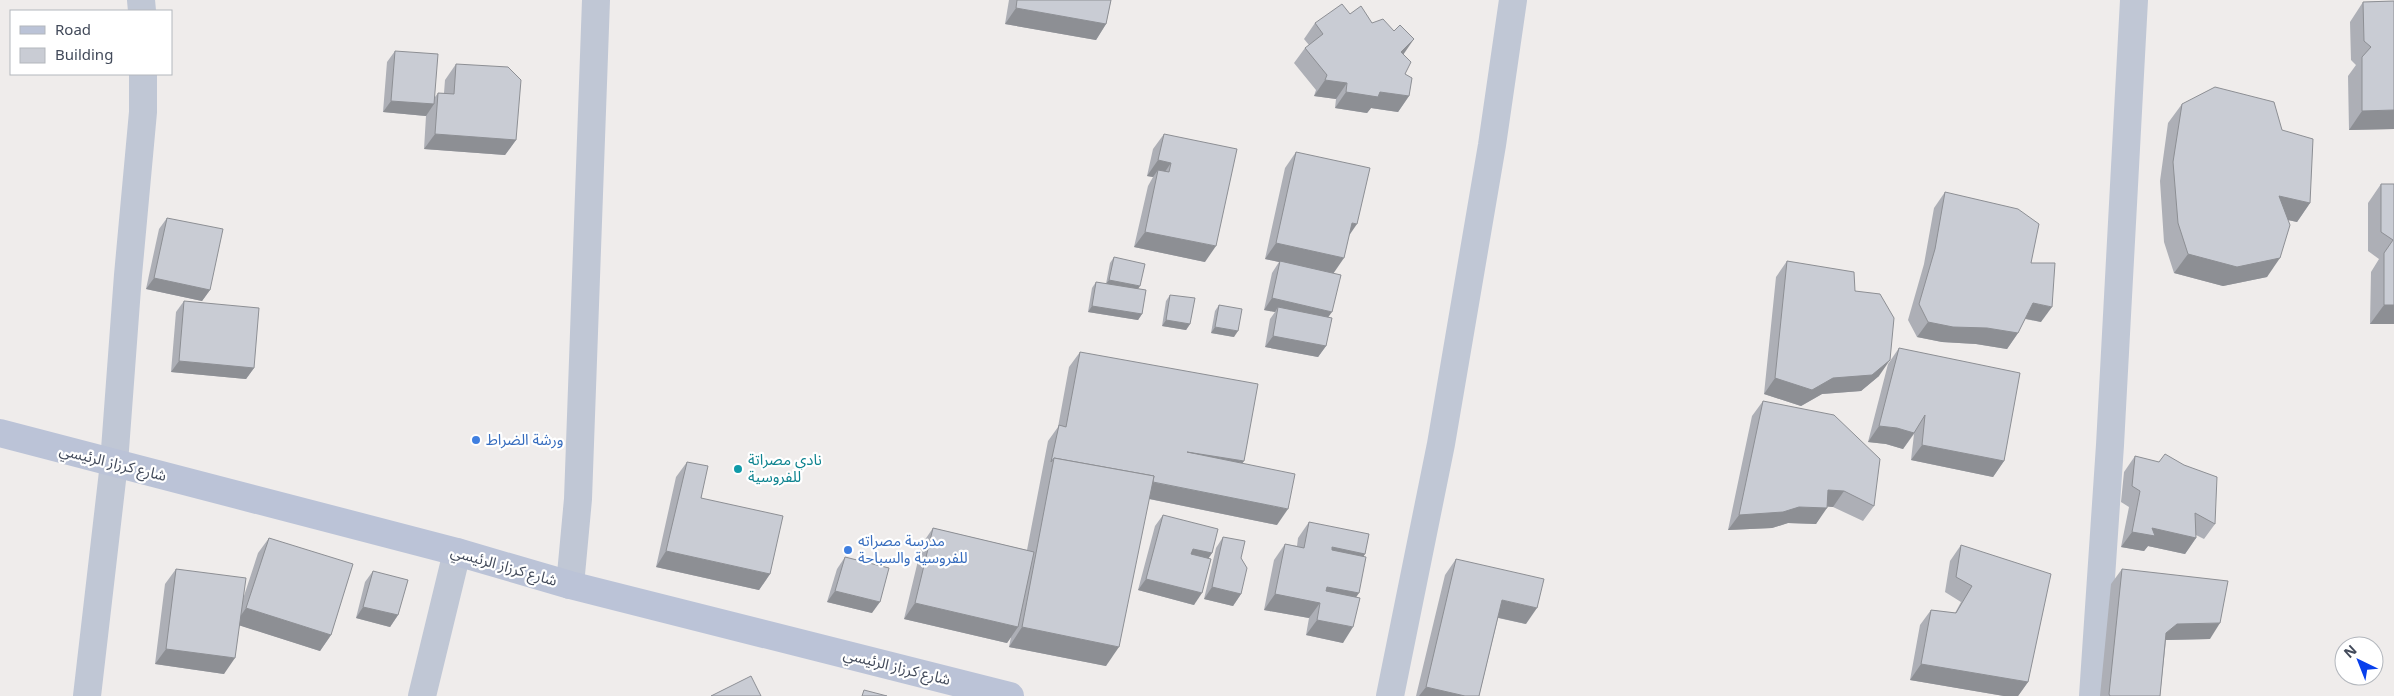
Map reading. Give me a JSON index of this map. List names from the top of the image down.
{
  "streets": {
    "street": ["شارع كرزاز الرئيسي"]
  },
  "places": ["ورشة الضراط", "نادي مصراتة للفروسية", "مدرسة مصراته للفروسية والسباحة"],
  "legend": ["Road", "Building"],
  "north": "top left"
}
